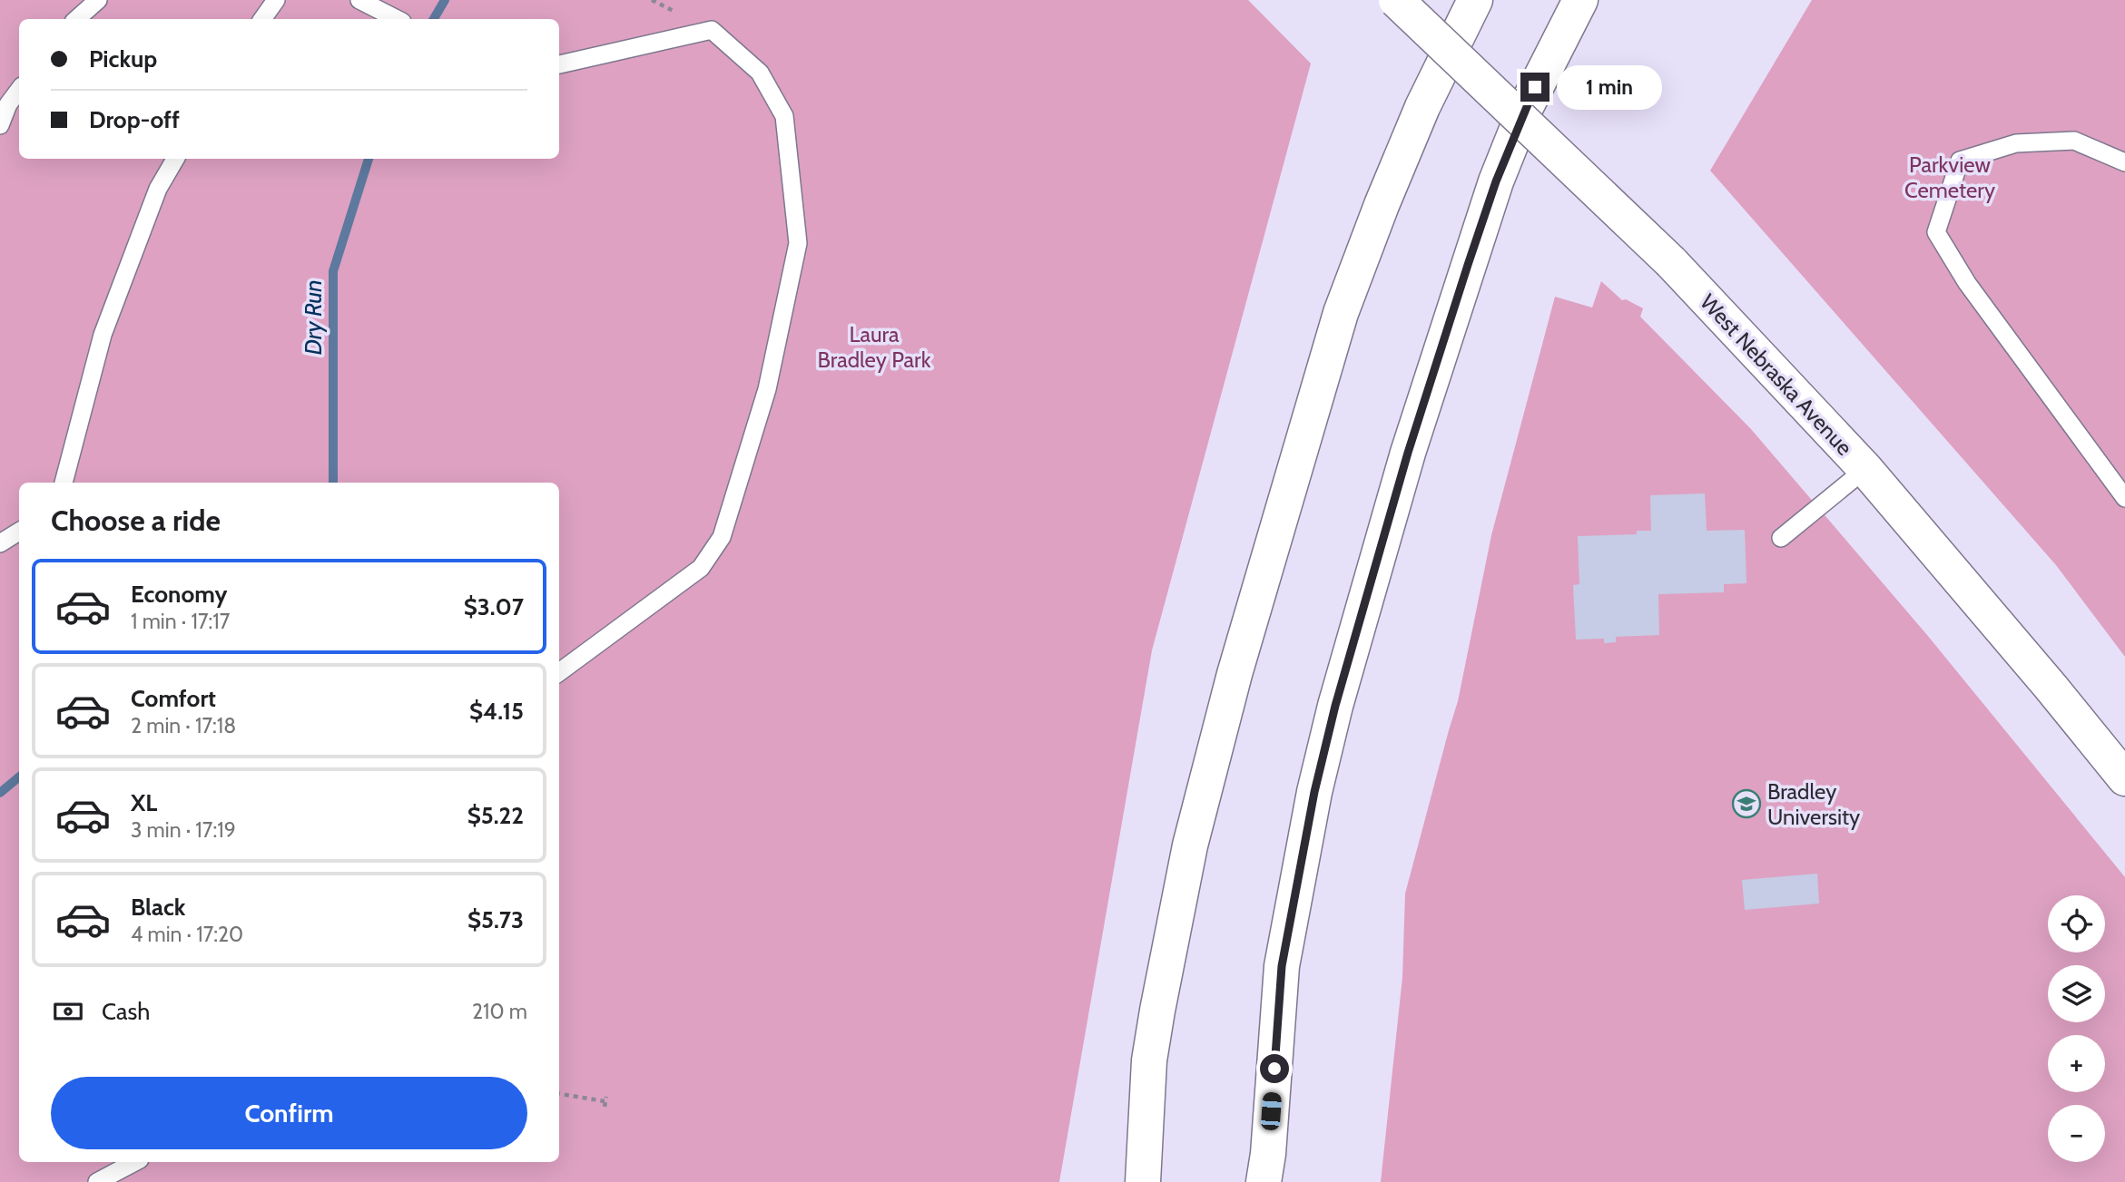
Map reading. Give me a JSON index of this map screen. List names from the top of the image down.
{
  "streets": {
    "main road": ["West Nebraska Avenue"]
  },
  "water": ["Dry Run"],
  "parks": ["Parkview Cemetery", "Laura Bradley Park"],
  "places": {
    "school or university": ["Bradley University"]
  },
  "page": {
    "banner": ["Pickup", "Drop-off"],
    "bubble": "1 min",
    "heading": "Choose a ride",
    "list": [
      {
        "name": "Economy",
        "note": "1 min · 17:17",
        "value": "$3.07"
      },
      {
        "name": "Comfort",
        "note": "2 min · 17:18",
        "value": "$4.15"
      },
      {
        "name": "XL",
        "note": "3 min · 17:19",
        "value": "$5.22"
      },
      {
        "name": "Black",
        "note": "4 min · 17:20",
        "value": "$5.73"
      }
    ],
    "map_buttons": ["+", "−"],
    "pay": ["Cash", "210 m"],
    "buttons": "Confirm"
  }
}
